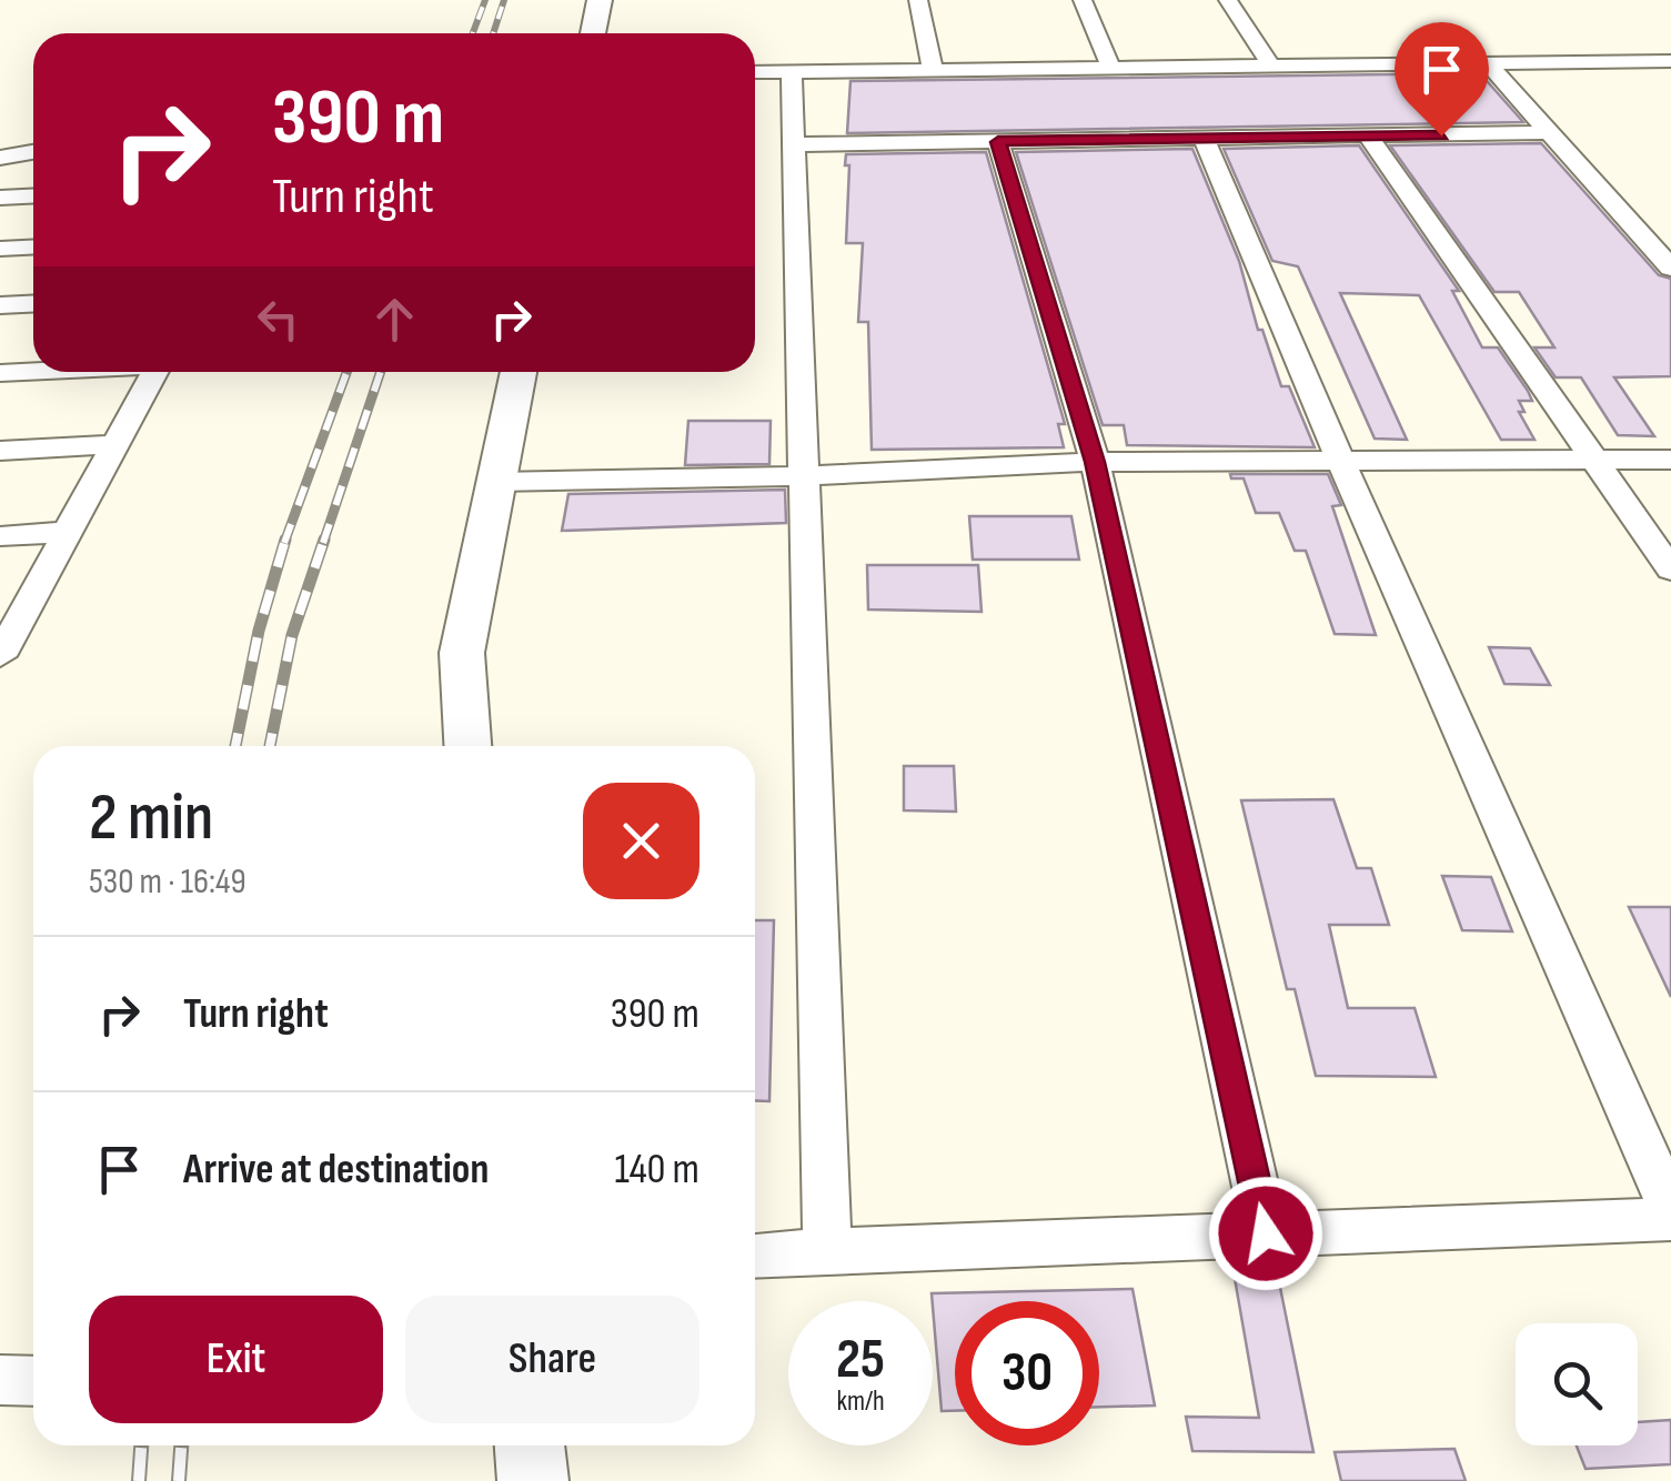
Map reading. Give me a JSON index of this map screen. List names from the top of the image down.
{
  "page": {
    "turn": ["390 m", "Turn right"],
    "heading": ["2 min", "530 m · 16:49"],
    "list": [
      {
        "name": "Turn right",
        "value": "390 m"
      },
      {
        "name": "Arrive at destination",
        "value": "140 m"
      }
    ],
    "buttons": ["Exit", "Share"],
    "speed": "25 km/h",
    "limit": "30"
  }
}
